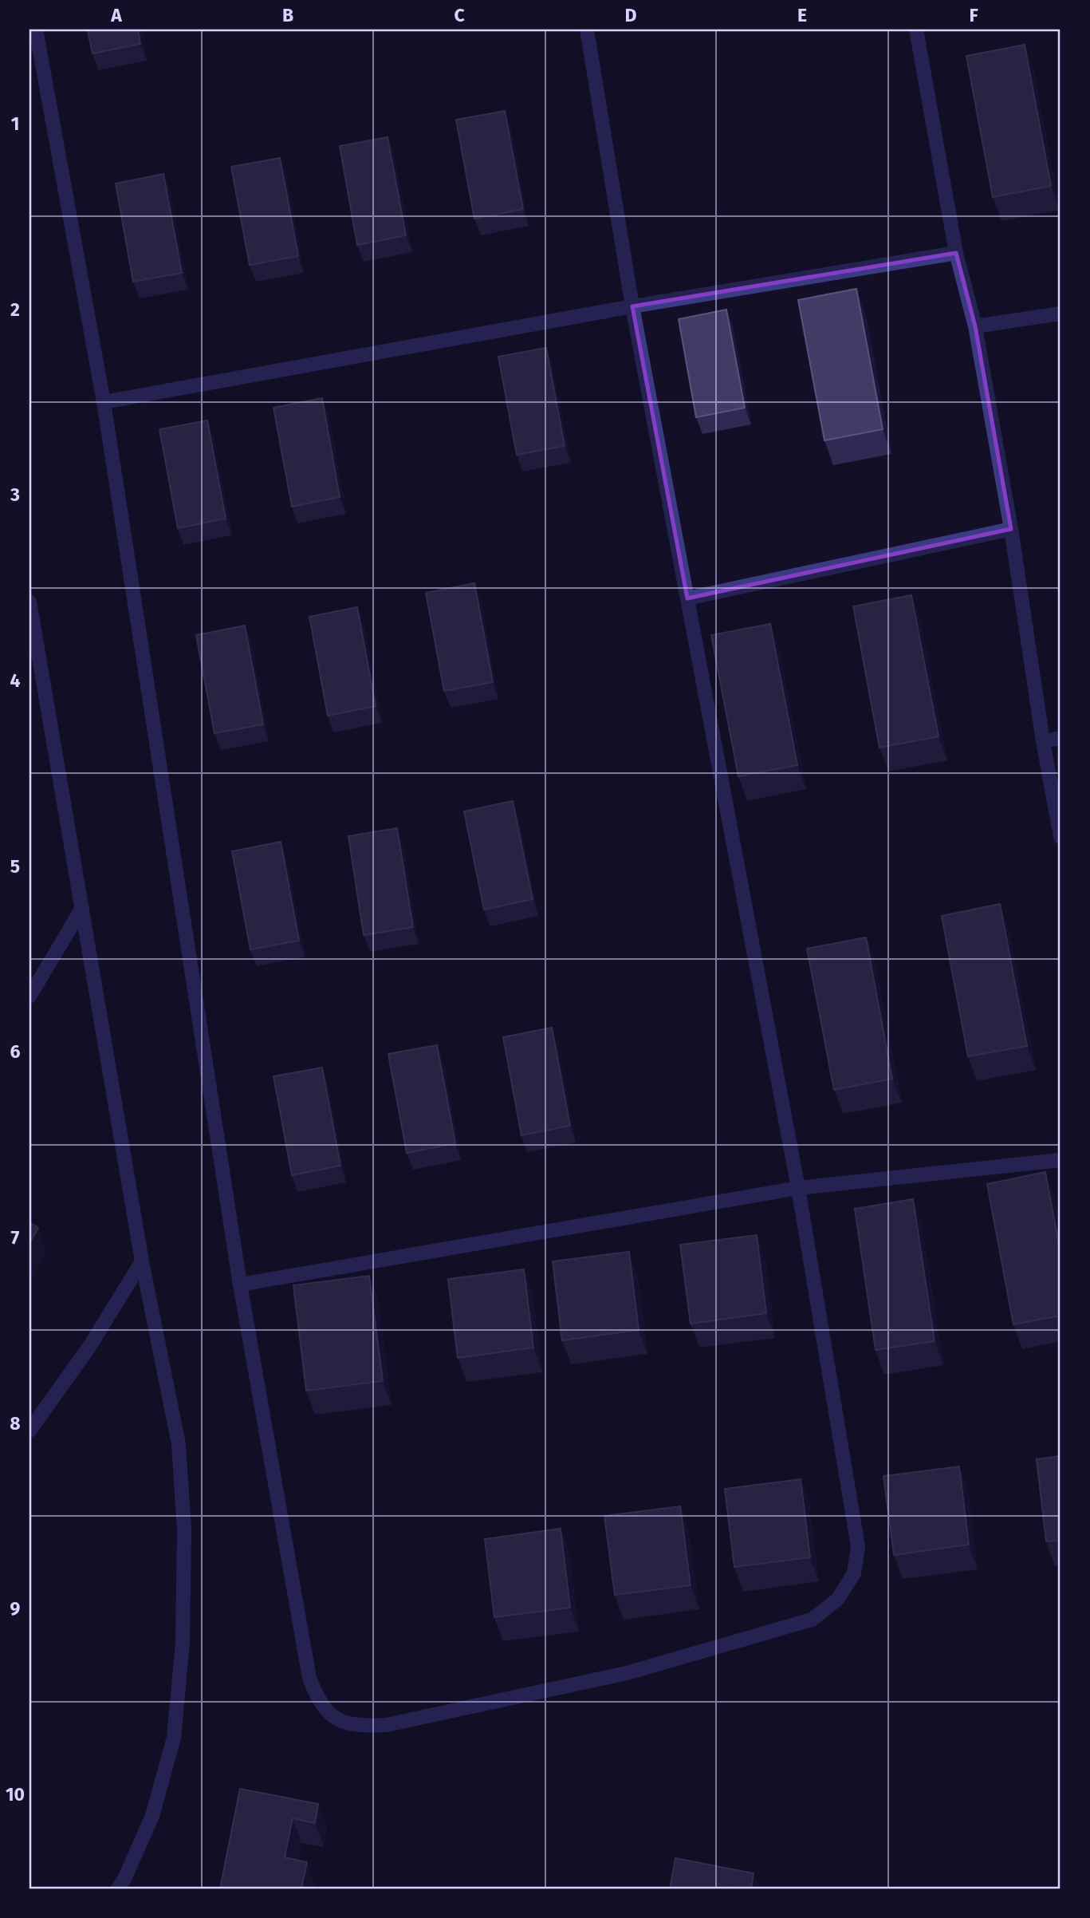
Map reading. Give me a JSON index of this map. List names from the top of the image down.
{
  "grid": {
    "columns": [
      "A",
      "B",
      "C",
      "D",
      "E",
      "F"
    ],
    "rows": [
      "1",
      "2",
      "3",
      "4",
      "5",
      "6",
      "7",
      "8",
      "9",
      "10"
    ]
  }
}
